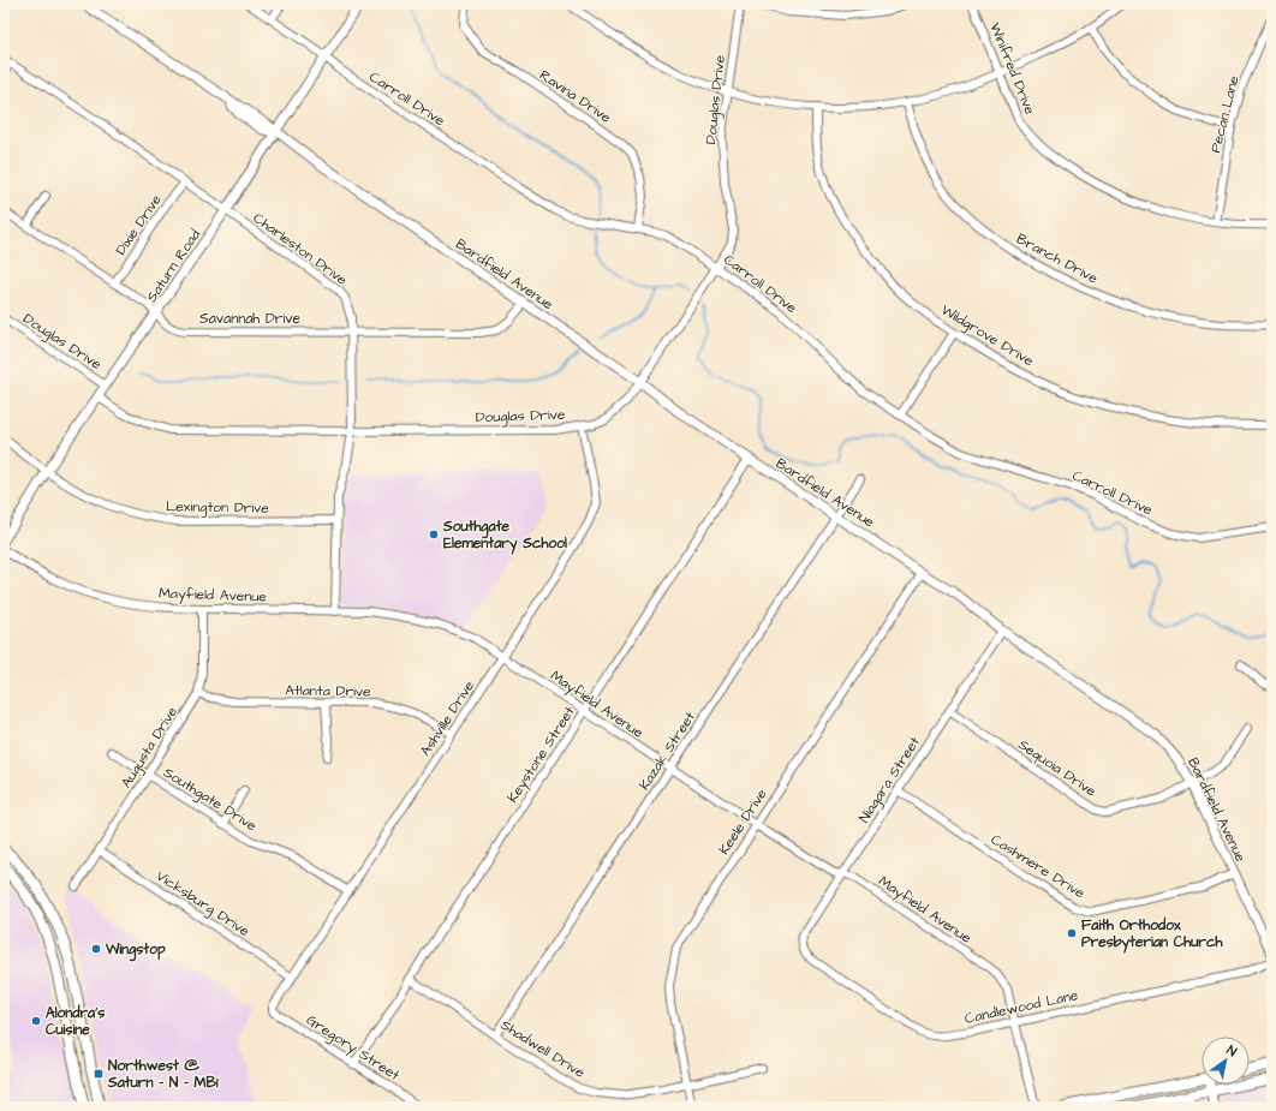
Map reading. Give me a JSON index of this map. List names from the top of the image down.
{
  "streets": {
    "street": [
      "Winifred Drive",
      "Ravina Drive",
      "Carroll Drive",
      "Douglas Drive",
      "Pecan Lane",
      "Dixie Drive",
      "Charleston Drive",
      "Branch Drive",
      "Saturn Road",
      "Bardfield Avenue",
      "Savannah Drive",
      "Wildgrove Drive",
      "Lexington Drive",
      "Mayfield Avenue",
      "Atlanta Drive",
      "Ashville Drive",
      "Augusta Drive",
      "Kazak Street",
      "Keystone Street",
      "Sequoia Drive",
      "Niagara Street",
      "Southgate Drive",
      "Keele Drive",
      "Cashmere Drive",
      "Vicksburg Drive",
      "Candlewood Lane",
      "Gregory Street",
      "Shadwell Drive"
    ]
  },
  "crossings": [
    ["Winifred Drive", "Pecan Lane"],
    ["Ravina Drive", "Carroll Drive"],
    ["Carroll Drive", "Douglas Drive"],
    ["Carroll Drive", "Saturn Road"],
    ["Douglas Drive", "Charleston Drive"],
    ["Douglas Drive", "Saturn Road"],
    ["Douglas Drive", "Bardfield Avenue"],
    ["Douglas Drive", "Ashville Drive"],
    ["Dixie Drive", "Charleston Drive"],
    ["Dixie Drive", "Savannah Drive"],
    ["Charleston Drive", "Saturn Road"],
    ["Charleston Drive", "Savannah Drive"],
    ["Charleston Drive", "Lexington Drive"],
    ["Charleston Drive", "Mayfield Avenue"],
    ["Saturn Road", "Bardfield Avenue"],
    ["Saturn Road", "Savannah Drive"],
    ["Saturn Road", "Lexington Drive"],
    ["Bardfield Avenue", "Savannah Drive"],
    ["Bardfield Avenue", "Kazak Street"],
    ["Bardfield Avenue", "Keystone Street"],
    ["Bardfield Avenue", "Sequoia Drive"],
    ["Bardfield Avenue", "Niagara Street"],
    ["Bardfield Avenue", "Keele Drive"],
    ["Bardfield Avenue", "Cashmere Drive"],
    ["Mayfield Avenue", "Ashville Drive"],
    ["Mayfield Avenue", "Augusta Drive"],
    ["Mayfield Avenue", "Kazak Street"],
    ["Mayfield Avenue", "Keystone Street"],
    ["Mayfield Avenue", "Niagara Street"],
    ["Mayfield Avenue", "Keele Drive"],
    ["Mayfield Avenue", "Candlewood Lane"],
    ["Atlanta Drive", "Ashville Drive"],
    ["Atlanta Drive", "Augusta Drive"],
    ["Ashville Drive", "Southgate Drive"],
    ["Ashville Drive", "Vicksburg Drive"],
    ["Ashville Drive", "Gregory Street"],
    ["Augusta Drive", "Southgate Drive"],
    ["Augusta Drive", "Vicksburg Drive"],
    ["Kazak Street", "Shadwell Drive"],
    ["Keystone Street", "Gregory Street"],
    ["Keystone Street", "Shadwell Drive"],
    ["Sequoia Drive", "Niagara Street"],
    ["Niagara Street", "Cashmere Drive"],
    ["Niagara Street", "Candlewood Lane"],
    ["Keele Drive", "Shadwell Drive"]
  ],
  "places": {
    "other": [
      "Southgate Elementary School",
      "Faith Orthodox Presbyterian Church",
      "Wingstop",
      "Alondra’s Cuisine"
    ],
    "transit": ["Northwest @ Saturn - N - MB1"]
  },
  "north": "top right"
}
